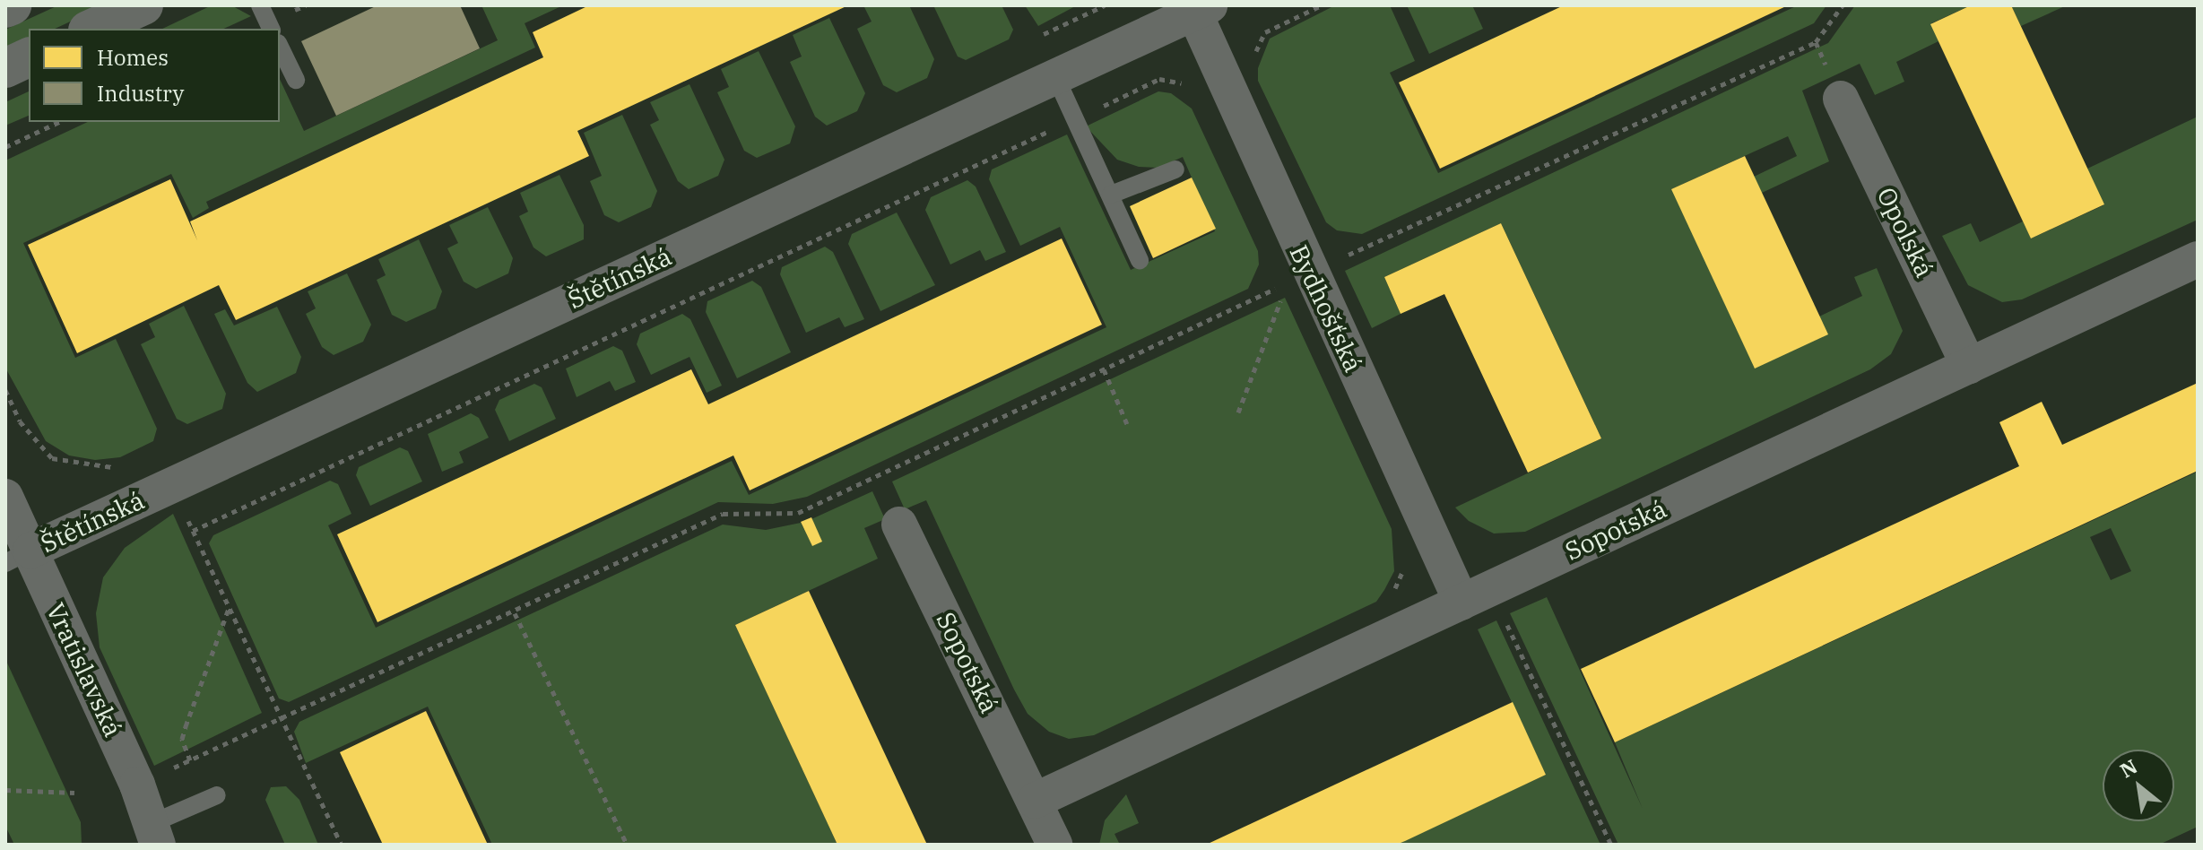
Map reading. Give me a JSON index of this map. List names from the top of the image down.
{
  "streets": {
    "street": [
      "Opolská",
      "Štětínská",
      "Bydhošťská",
      "Sopotská",
      "Vratislavská"
    ]
  },
  "crossings": [
    ["Opolská", "Sopotská"],
    ["Štětínská", "Bydhošťská"],
    ["Štětínská", "Vratislavská"],
    ["Bydhošťská", "Sopotská"]
  ],
  "legend": ["Homes", "Industry"],
  "north": "top left"
}
